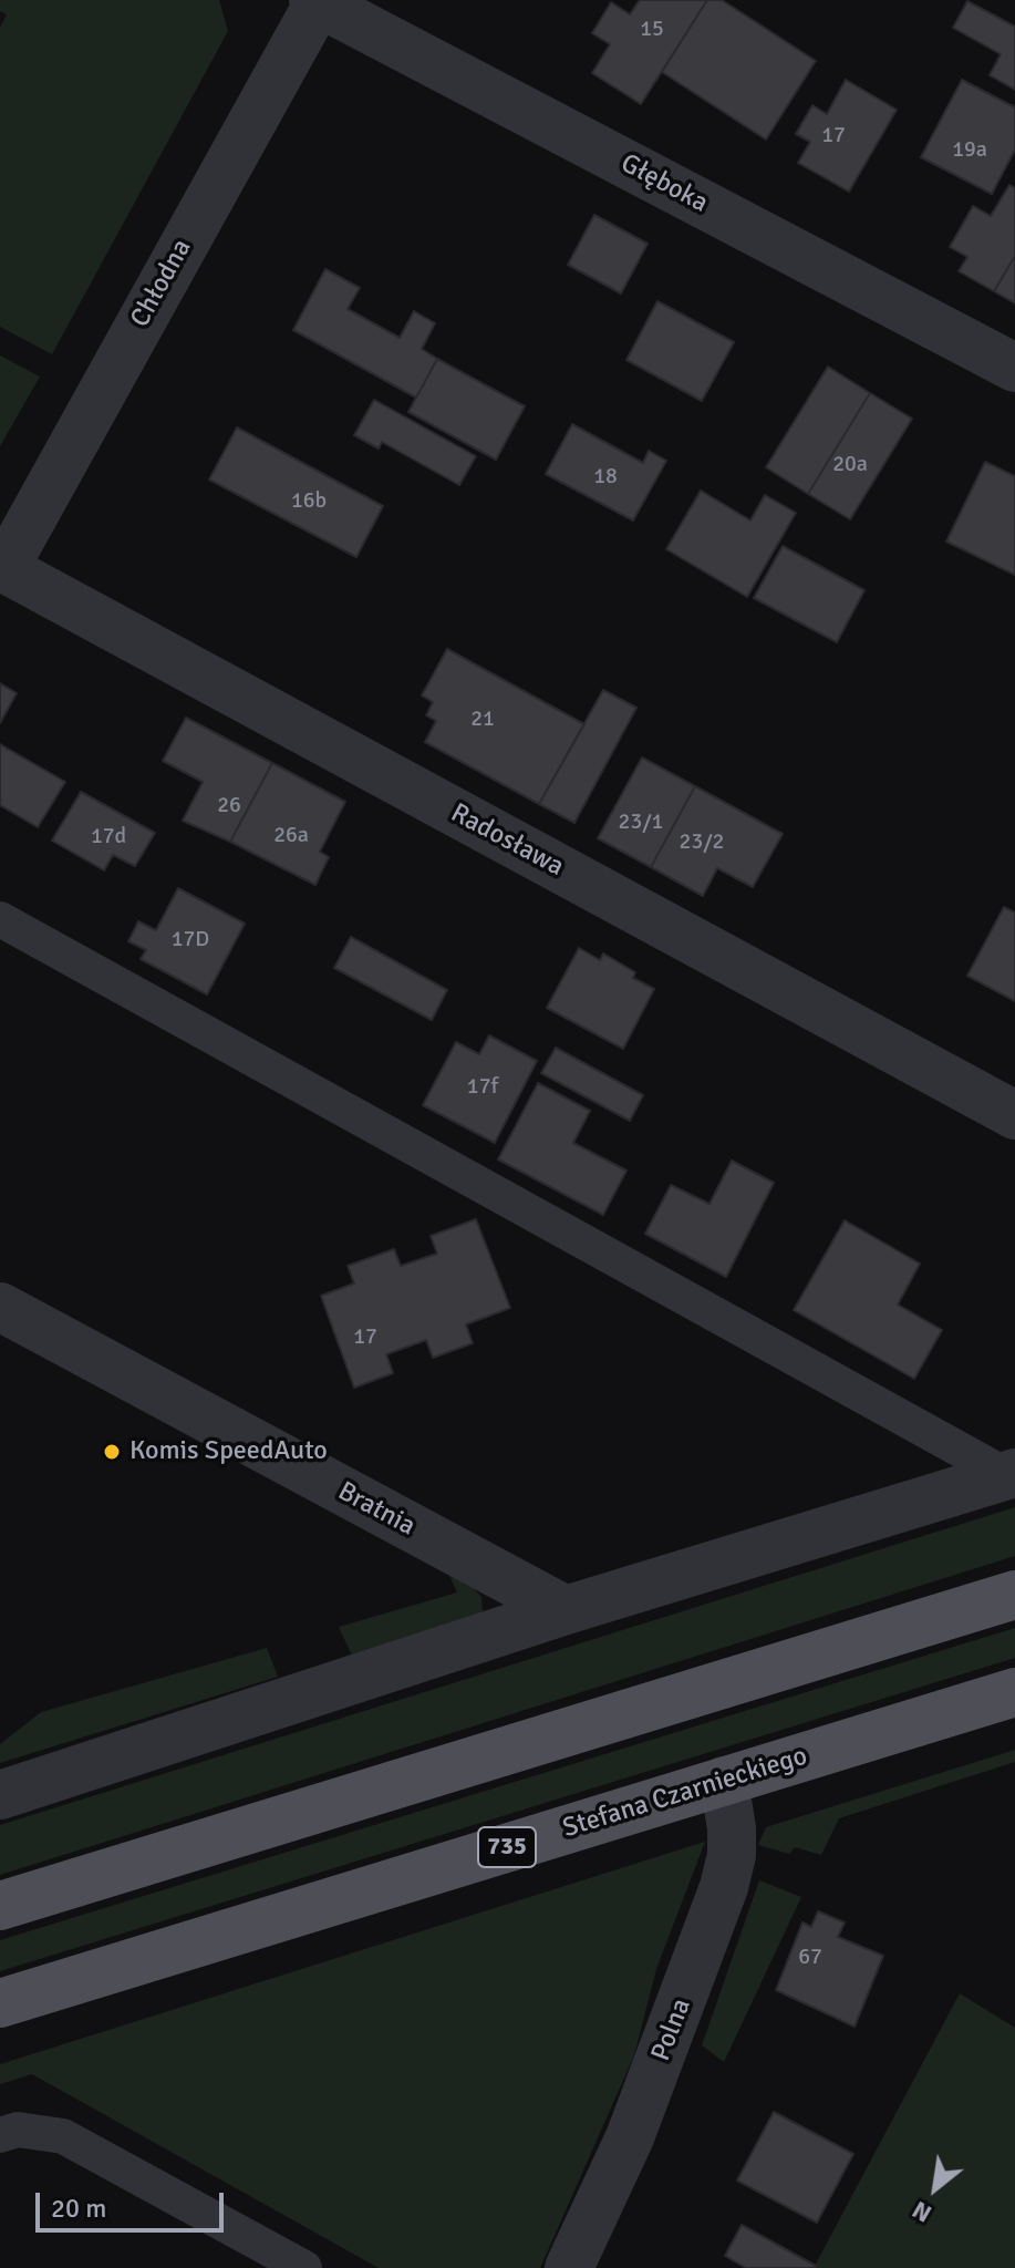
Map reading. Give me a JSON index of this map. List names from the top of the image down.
{
  "streets": {
    "main road": ["Stefana Czarnieckiego", "735"],
    "street": [
      "Głęboka",
      "Chłodna",
      "Radosława",
      "Bratnia",
      "Polna"
    ]
  },
  "crossings": [
    ["Głęboka", "Chłodna"],
    ["Chłodna", "Radosława"],
    ["Stefana Czarnieckiego", "Polna"]
  ],
  "places": ["Komis SpeedAuto"],
  "house_numbers": [
    "15",
    "17",
    "19a",
    "20a",
    "18",
    "16b",
    "21",
    "26",
    "23/1",
    "26a",
    "17d",
    "23/2",
    "17D",
    "17f",
    "17",
    "67"
  ],
  "scale_bar": "20 m",
  "north": "bottom left"
}
